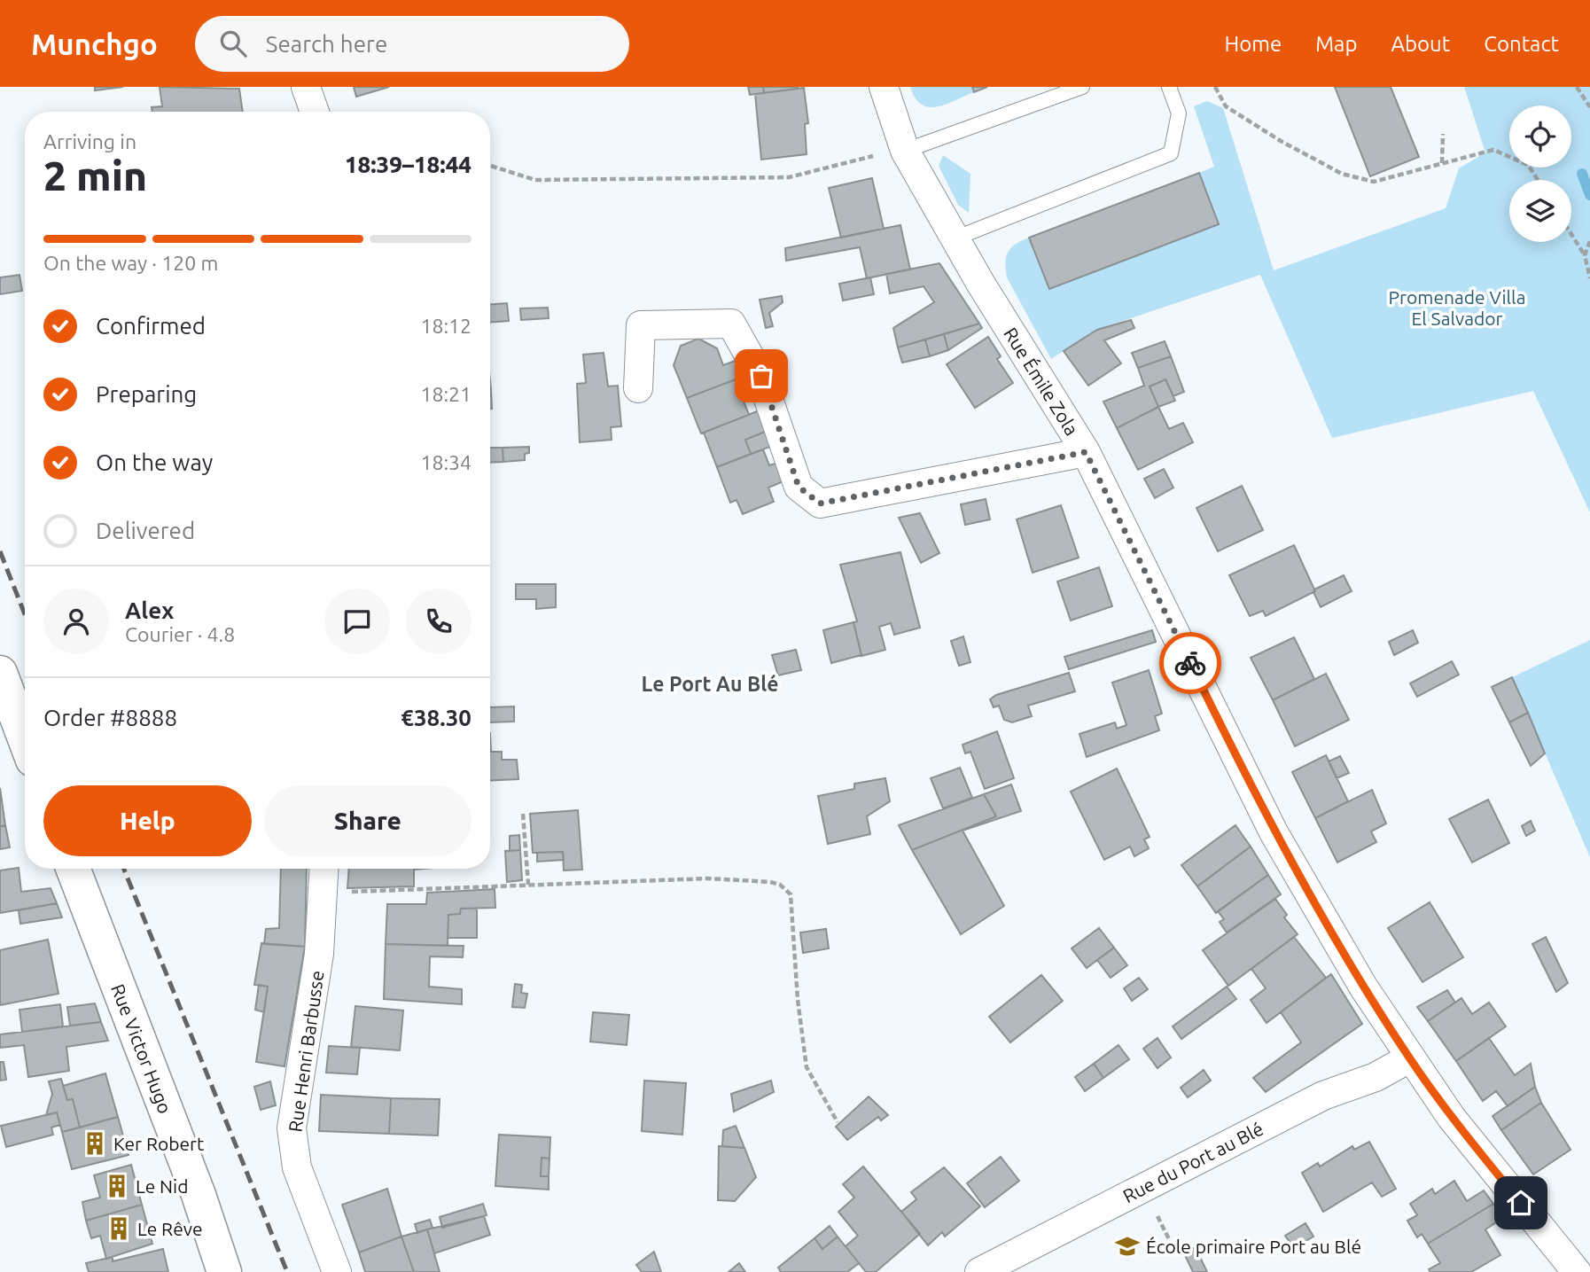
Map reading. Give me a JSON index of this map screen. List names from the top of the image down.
{
  "streets": {
    "street": [
      "Rue Émile Zola",
      "Rue Victor Hugo",
      "Rue Henri Barbusse",
      "Rue du Port au Blé"
    ]
  },
  "crossings": [
    ["Rue Émile Zola", "Rue du Port au Blé"]
  ],
  "districts": ["Le Port Au Blé"],
  "parks": ["Promenade Villa El Salvador"],
  "places": {
    "building": ["Ker Robert", "Le Nid", "Le Rêve"],
    "school or university": ["École primaire Port au Blé"]
  },
  "page": {
    "header": "Munchgo",
    "search": "Search here",
    "nav": [
      "Home",
      "Map",
      "About",
      "Contact"
    ],
    "heading": ["2 min", "Arriving in", "18:39–18:44"],
    "panel": [
      "Alex",
      "Courier · 4.8",
      "Order #8888",
      "€38.30"
    ],
    "bar": "On the way · 120 m",
    "list": [
      ["Confirmed", "18:12"],
      ["Preparing", "18:21"],
      ["On the way", "18:34"],
      "Delivered"
    ],
    "buttons": ["Help", "Share"]
  }
}
